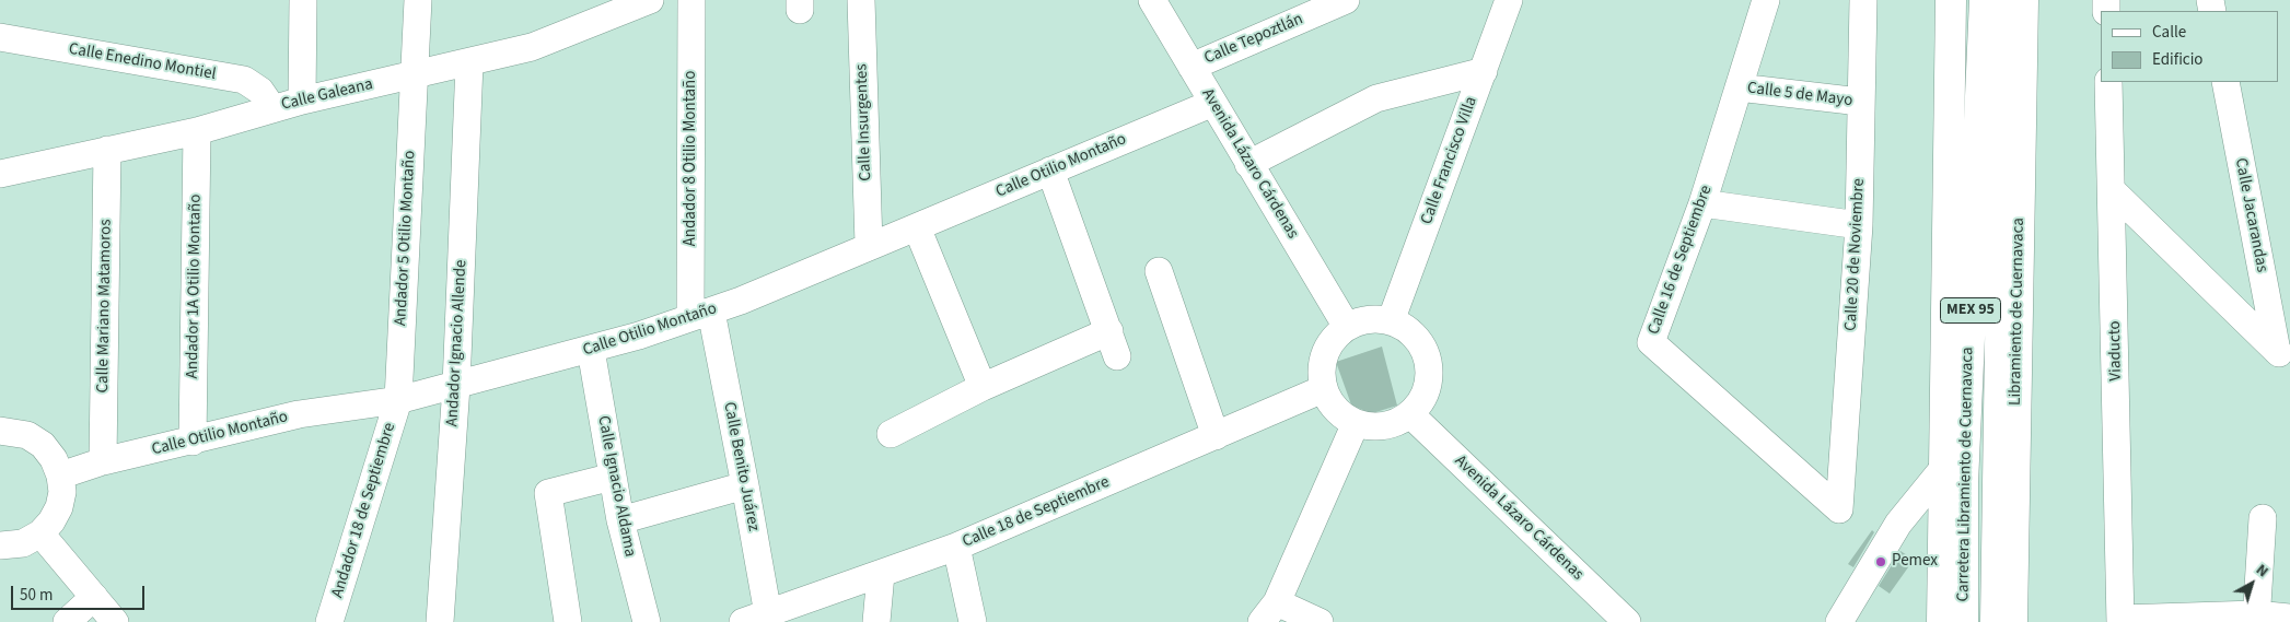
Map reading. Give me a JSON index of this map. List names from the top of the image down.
{
  "streets": {
    "main road": ["MEX 95", "Libramiento de Cuernavaca", "Carretera Libramiento de Cuernavaca"],
    "street": [
      "Calle Tepoztlán",
      "Calle Enedino Montiel",
      "Calle Galeana",
      "Calle 5 de Mayo",
      "Calle Insurgentes",
      "Andador 8 Otilio Montaño",
      "Calle Francisco Villa",
      "Avenida Lázaro Cárdenas",
      "Calle Otilio Montaño",
      "Calle Jacarandas",
      "Andador 5 Otilio Montaño",
      "Calle 20 de Noviembre",
      "Calle 16 de Septiembre",
      "Andador 1A Otilio Montaño",
      "Calle Mariano Matamoros",
      "Andador Ignacio Allende",
      "Viaducto",
      "Calle Benito Juárez",
      "Calle Ignacio Aldama",
      "Andador 18 de Septiembre",
      "Calle 18 de Septiembre"
    ]
  },
  "crossings": [
    ["Calle Tepoztlán", "Avenida Lázaro Cárdenas"],
    ["Calle Enedino Montiel", "Calle Galeana"],
    ["Calle Galeana", "Andador 5 Otilio Montaño"],
    ["Calle Galeana", "Andador 1A Otilio Montaño"],
    ["Calle Galeana", "Calle Mariano Matamoros"],
    ["Calle Galeana", "Andador Ignacio Allende"],
    ["Calle 5 de Mayo", "Calle 20 de Noviembre"],
    ["Calle 5 de Mayo", "Calle 16 de Septiembre"],
    ["Calle Insurgentes", "Calle Otilio Montaño"],
    ["Andador 8 Otilio Montaño", "Calle Otilio Montaño"],
    ["Andador 8 Otilio Montaño", "Calle Benito Juárez"],
    ["Calle Francisco Villa", "Avenida Lázaro Cárdenas"],
    ["Calle Francisco Villa", "Calle 18 de Septiembre"],
    ["Avenida Lázaro Cárdenas", "Calle Otilio Montaño"],
    ["Avenida Lázaro Cárdenas", "Calle 18 de Septiembre"],
    ["Calle Otilio Montaño", "Andador 5 Otilio Montaño"],
    ["Calle Otilio Montaño", "Andador 1A Otilio Montaño"],
    ["Calle Otilio Montaño", "Calle Mariano Matamoros"],
    ["Calle Otilio Montaño", "Andador Ignacio Allende"],
    ["Calle Otilio Montaño", "Calle Benito Juárez"],
    ["Calle Otilio Montaño", "Calle Ignacio Aldama"],
    ["Calle Otilio Montaño", "Andador 18 de Septiembre"],
    ["Andador 5 Otilio Montaño", "Andador 18 de Septiembre"],
    ["Calle 20 de Noviembre", "Calle 16 de Septiembre"],
    ["Calle Benito Juárez", "Calle 18 de Septiembre"]
  ],
  "places": ["Pemex"],
  "legend": ["Calle", "Edificio"],
  "scale_bar": "50 m",
  "north": "top right"
}
